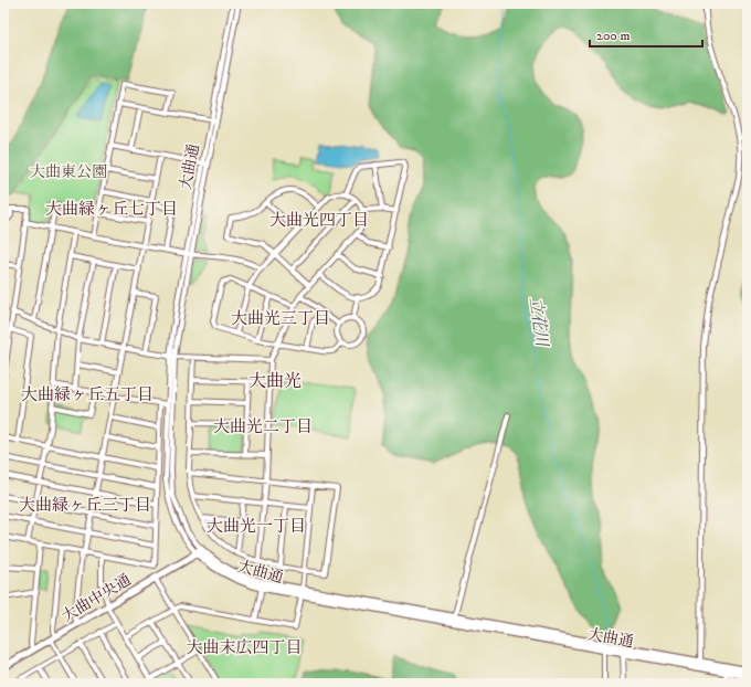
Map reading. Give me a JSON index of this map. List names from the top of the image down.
{
  "streets": {
    "main road": ["大曲通", "大曲中央通"]
  },
  "crossings": [
    ["大曲通", "大曲中央通"]
  ],
  "districts": [
    "大曲緑ヶ丘七丁目",
    "大曲光四丁目",
    "大曲光三丁目",
    "大曲光",
    "大曲緑ヶ丘五丁目",
    "大曲光二丁目",
    "大曲緑ヶ丘三丁目",
    "大曲光一丁目",
    "大曲末広四丁目"
  ],
  "water": ["立花川"],
  "parks": ["大曲東公園"],
  "scale_bar": "200 m"
}
